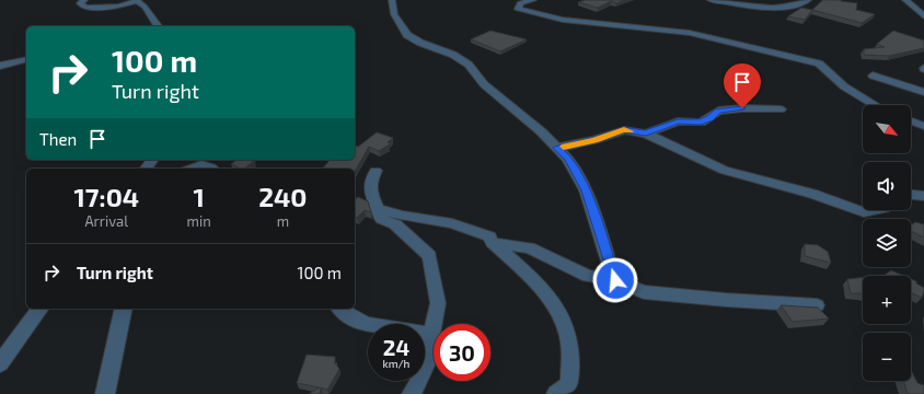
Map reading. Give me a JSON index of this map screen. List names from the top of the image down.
{
  "north": "bottom right",
  "page": {
    "turn": ["100 m", "Turn right"],
    "map_buttons": ["+", "−"],
    "then": "Then",
    "eta": [
      "17:04",
      "Arrival",
      "1",
      "min",
      "240",
      "m"
    ],
    "list": [
      {
        "name": "Turn right",
        "value": "100 m"
      }
    ],
    "speed": "24 km/h",
    "limit": "30"
  }
}
